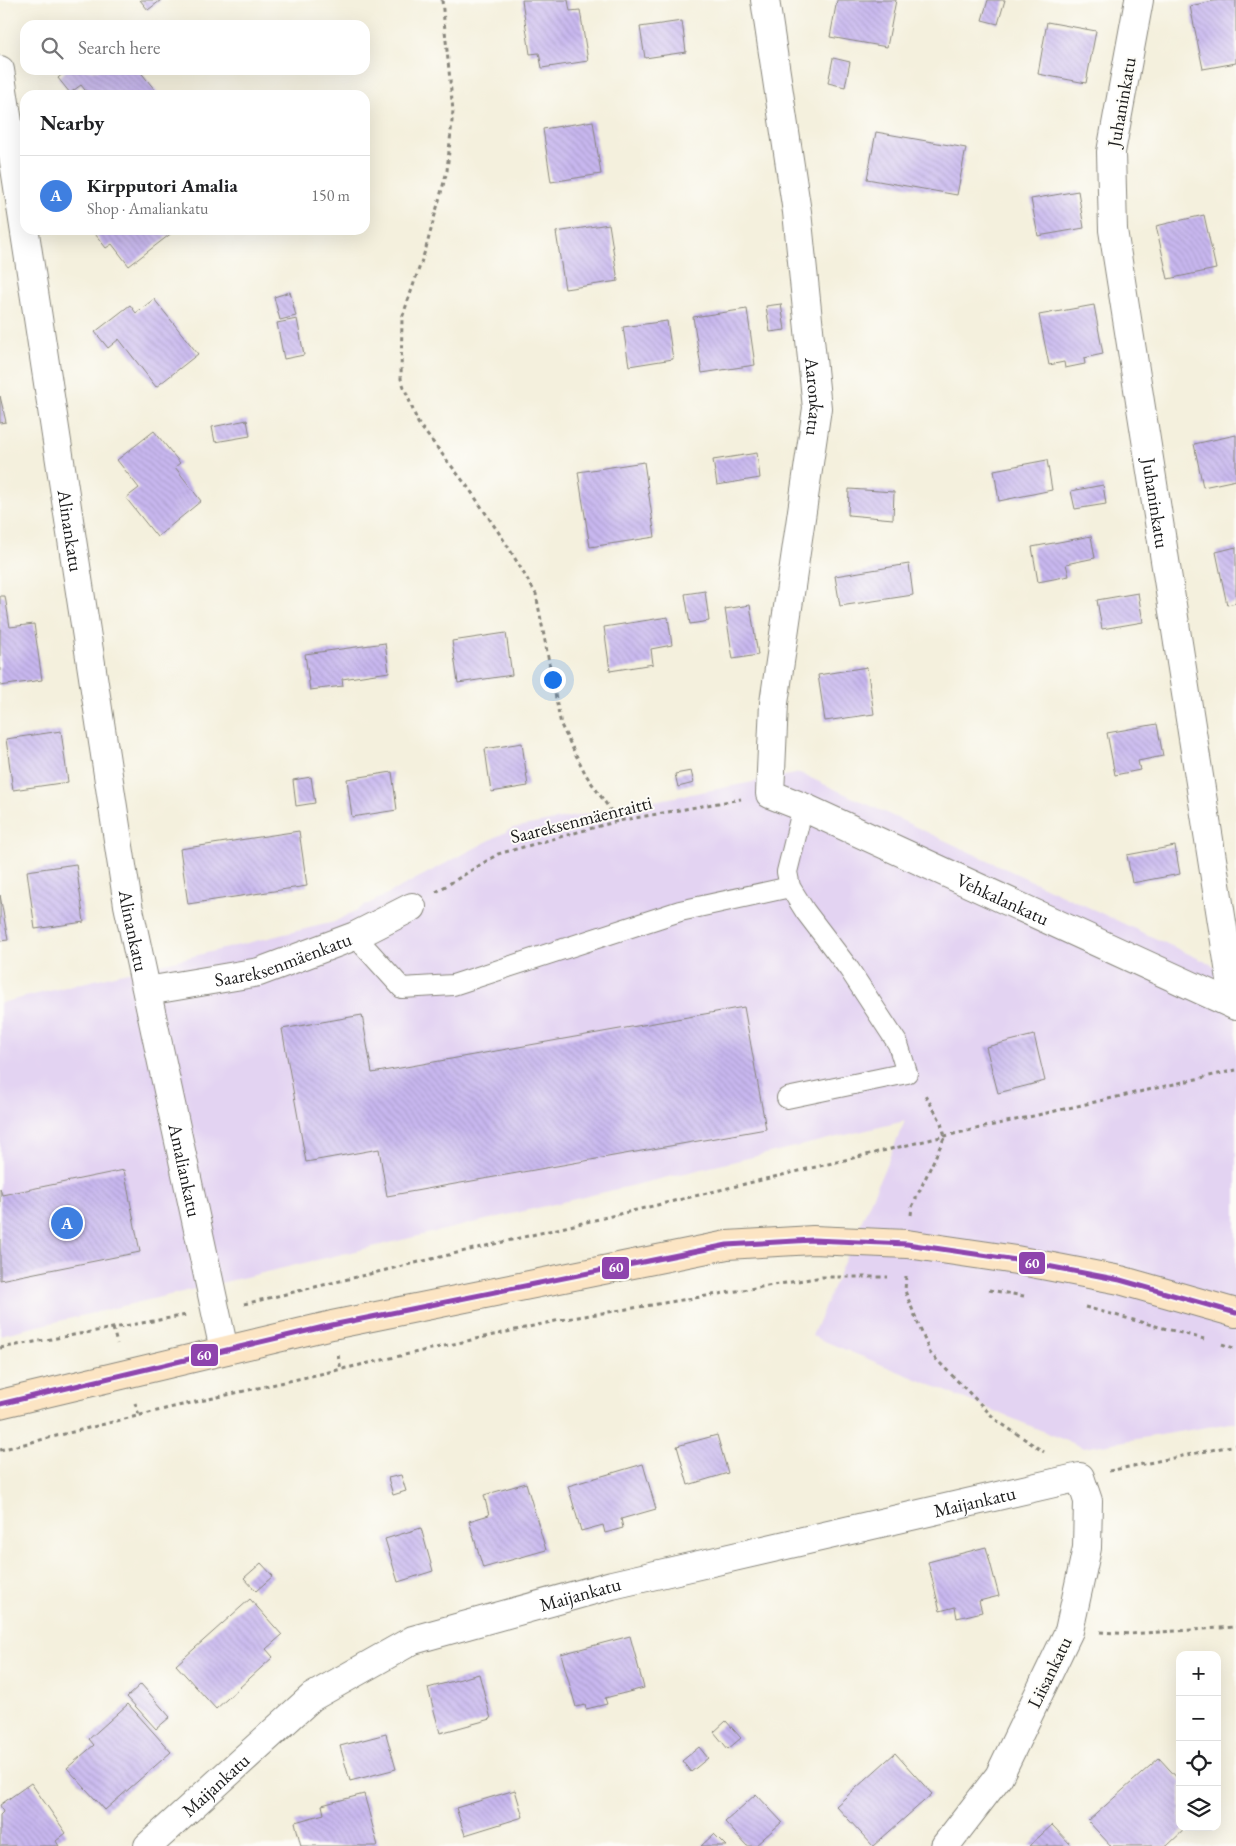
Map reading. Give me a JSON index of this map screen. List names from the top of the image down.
{
  "streets": {
    "street": [
      "Juhaninkatu",
      "Aaronkatu",
      "Alinankatu",
      "Vehkalankatu",
      "Saareksenmäenkatu",
      "Amaliankatu",
      "Maijankatu",
      "Liisankatu"
    ],
    "path": ["Saareksenmäenraitti"]
  },
  "crossings": [
    ["Juhaninkatu", "Vehkalankatu"],
    ["Aaronkatu", "Saareksenmäenraitti"],
    ["Aaronkatu", "Vehkalankatu"],
    ["Alinankatu", "Saareksenmäenkatu"],
    ["Alinankatu", "Amaliankatu"],
    ["Saareksenmäenraitti", "Vehkalankatu"],
    ["Saareksenmäenraitti", "Saareksenmäenkatu"],
    ["Saareksenmäenkatu", "Amaliankatu"],
    ["Maijankatu", "Liisankatu"]
  ],
  "lines": ["transit line 60"],
  "page": {
    "search": "Search here",
    "heading": "Nearby",
    "list": [
      {
        "mark": "A",
        "name": "Kirpputori Amalia",
        "note": "Shop · Amaliankatu",
        "value": "150 m"
      }
    ],
    "pins": "A",
    "map_buttons": ["+", "−"]
  }
}
